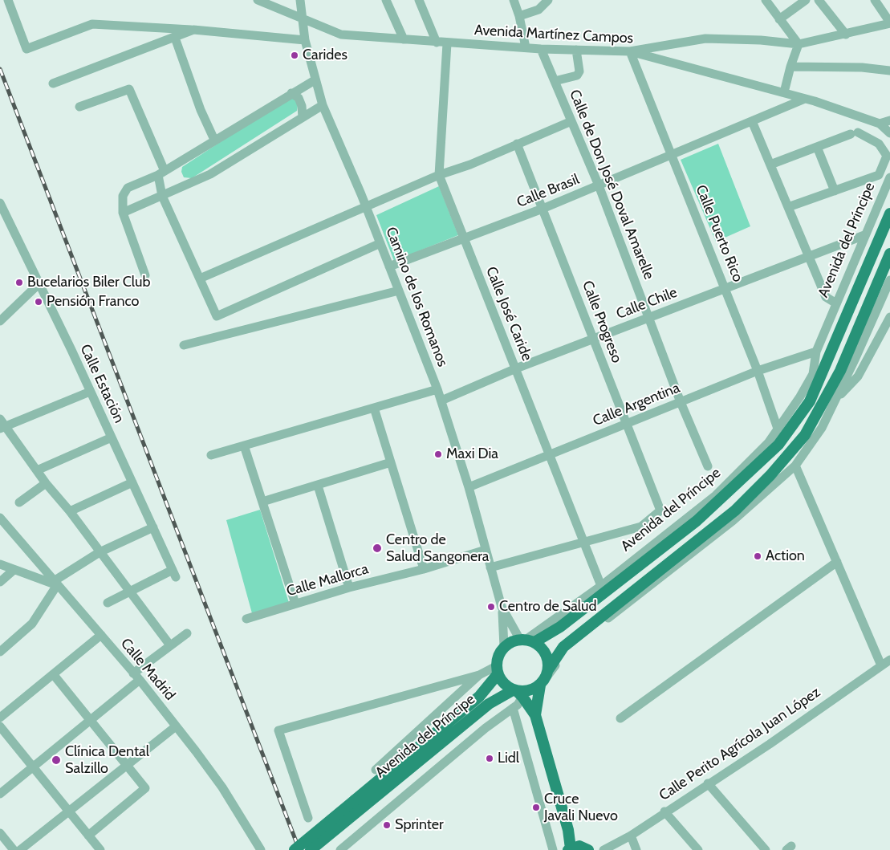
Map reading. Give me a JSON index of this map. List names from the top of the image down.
{
  "streets": {
    "main road": ["Avenida del Príncipe"],
    "street": [
      "Avenida Martínez Campos",
      "Calle de Don José Doval Amarelle",
      "Calle Brasil",
      "Calle Puerto Rico",
      "Camino de los Romanos",
      "Calle Chile",
      "Calle José Caride",
      "Calle Progreso",
      "Calle Estación",
      "Calle Argentina",
      "Calle Mallorca",
      "Calle Madrid",
      "Calle Perito Agrícola Juan López"
    ]
  },
  "crossings": [
    ["Avenida Martínez Campos", "Calle de Don José Doval Amarelle"],
    ["Avenida Martínez Campos", "Calle Brasil"],
    ["Avenida Martínez Campos", "Calle Puerto Rico"],
    ["Avenida Martínez Campos", "Camino de los Romanos"],
    ["Avenida Martínez Campos", "Calle José Caride"],
    ["Calle de Don José Doval Amarelle", "Calle Brasil"],
    ["Calle de Don José Doval Amarelle", "Calle Chile"],
    ["Calle de Don José Doval Amarelle", "Calle Argentina"],
    ["Calle Brasil", "Calle Puerto Rico"],
    ["Calle Brasil", "Camino de los Romanos"],
    ["Calle Brasil", "Calle José Caride"],
    ["Calle Brasil", "Calle Progreso"],
    ["Calle Puerto Rico", "Avenida del Príncipe"],
    ["Calle Puerto Rico", "Calle Chile"],
    ["Calle Puerto Rico", "Calle Argentina"],
    ["Avenida del Príncipe", "Camino de los Romanos"],
    ["Avenida del Príncipe", "Calle Chile"],
    ["Avenida del Príncipe", "Calle José Caride"],
    ["Avenida del Príncipe", "Calle Argentina"],
    ["Camino de los Romanos", "Calle Chile"],
    ["Camino de los Romanos", "Calle Argentina"],
    ["Camino de los Romanos", "Calle Mallorca"],
    ["Calle Chile", "Calle José Caride"],
    ["Calle Chile", "Calle Progreso"],
    ["Calle José Caride", "Calle Progreso"],
    ["Calle José Caride", "Calle Argentina"],
    ["Calle Progreso", "Calle Argentina"]
  ],
  "places": [
    "Carides",
    "Bucelarios Biler Club",
    "Pensión Franco",
    "Maxi Dia",
    "Centro de Salud Sangonera",
    "Action",
    "Centro de Salud",
    "Lidl",
    "Clínica Dental Salzillo",
    "Cruce Javali Nuevo",
    "Sprinter"
  ]
}
